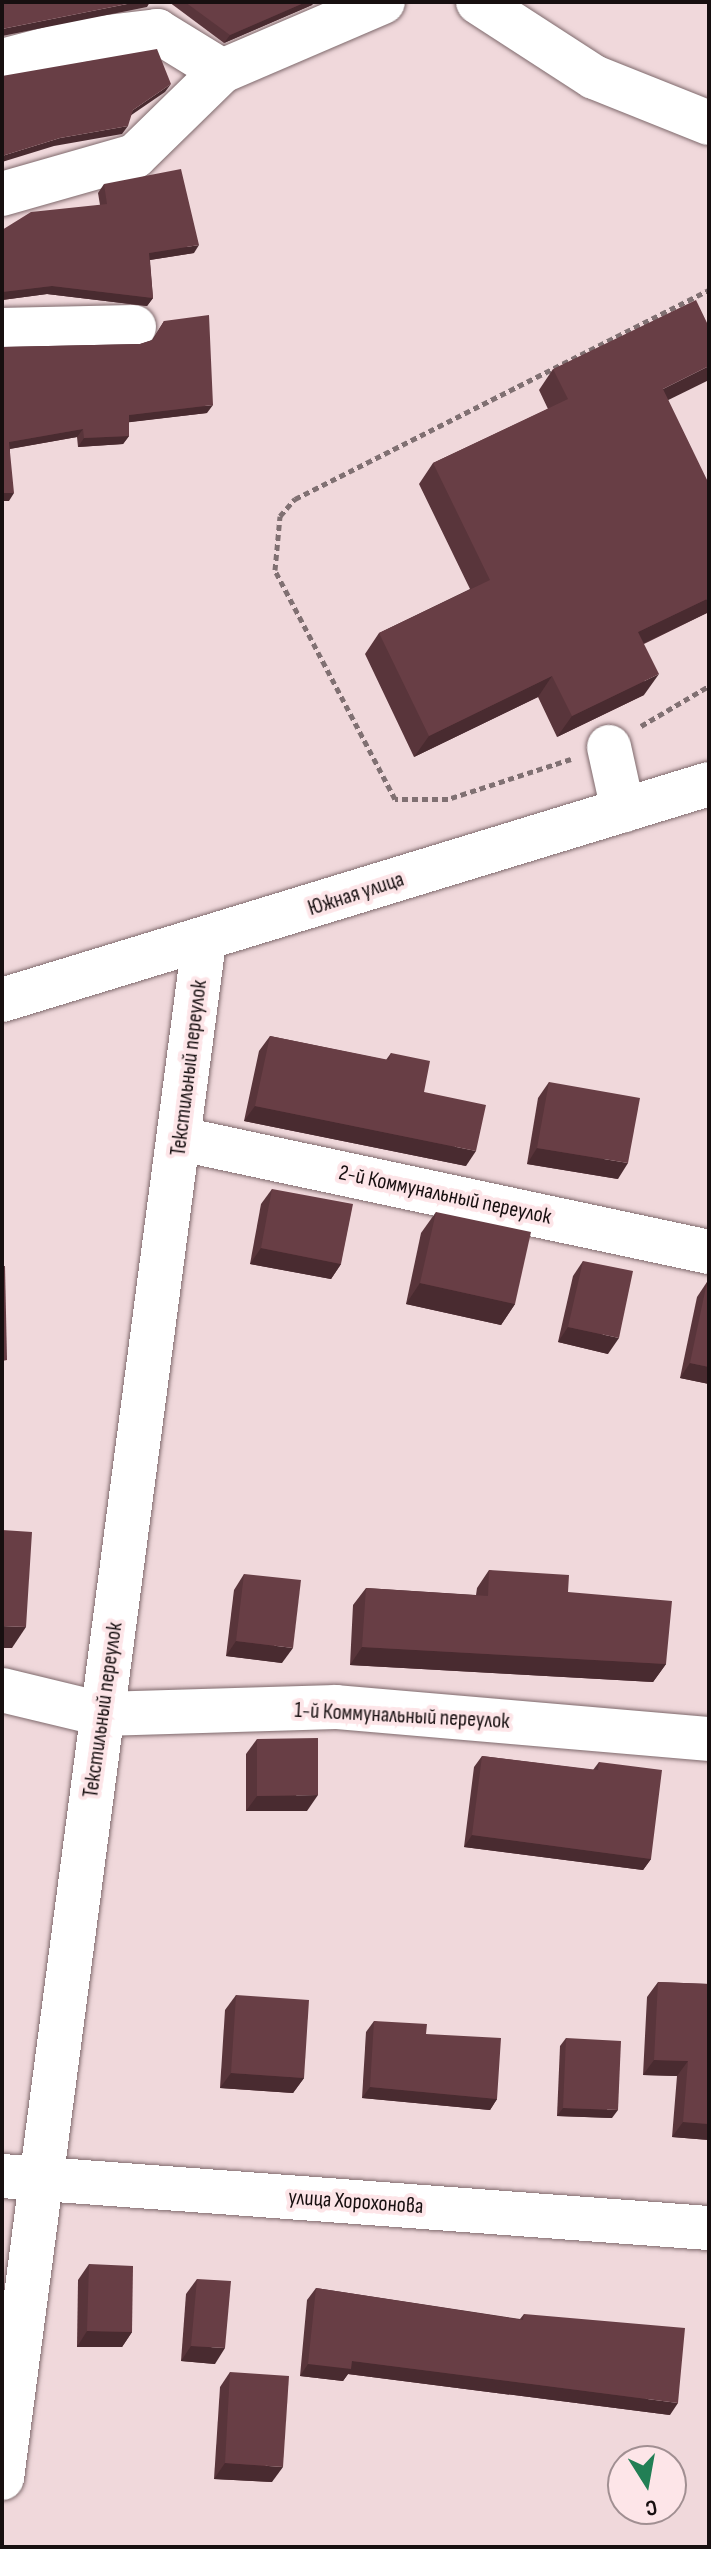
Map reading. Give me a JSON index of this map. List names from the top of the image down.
{
  "streets": {
    "street": [
      "Южная улица",
      "Текстильный переулок",
      "2-й Коммунальный переулок",
      "1-й Коммунальный переулок",
      "улица Хорохонова"
    ]
  },
  "crossings": [
    ["Южная улица", "Текстильный переулок"],
    ["Текстильный переулок", "2-й Коммунальный переулок"],
    ["Текстильный переулок", "1-й Коммунальный переулок"],
    ["Текстильный переулок", "улица Хорохонова"]
  ],
  "north": "bottom"
}
